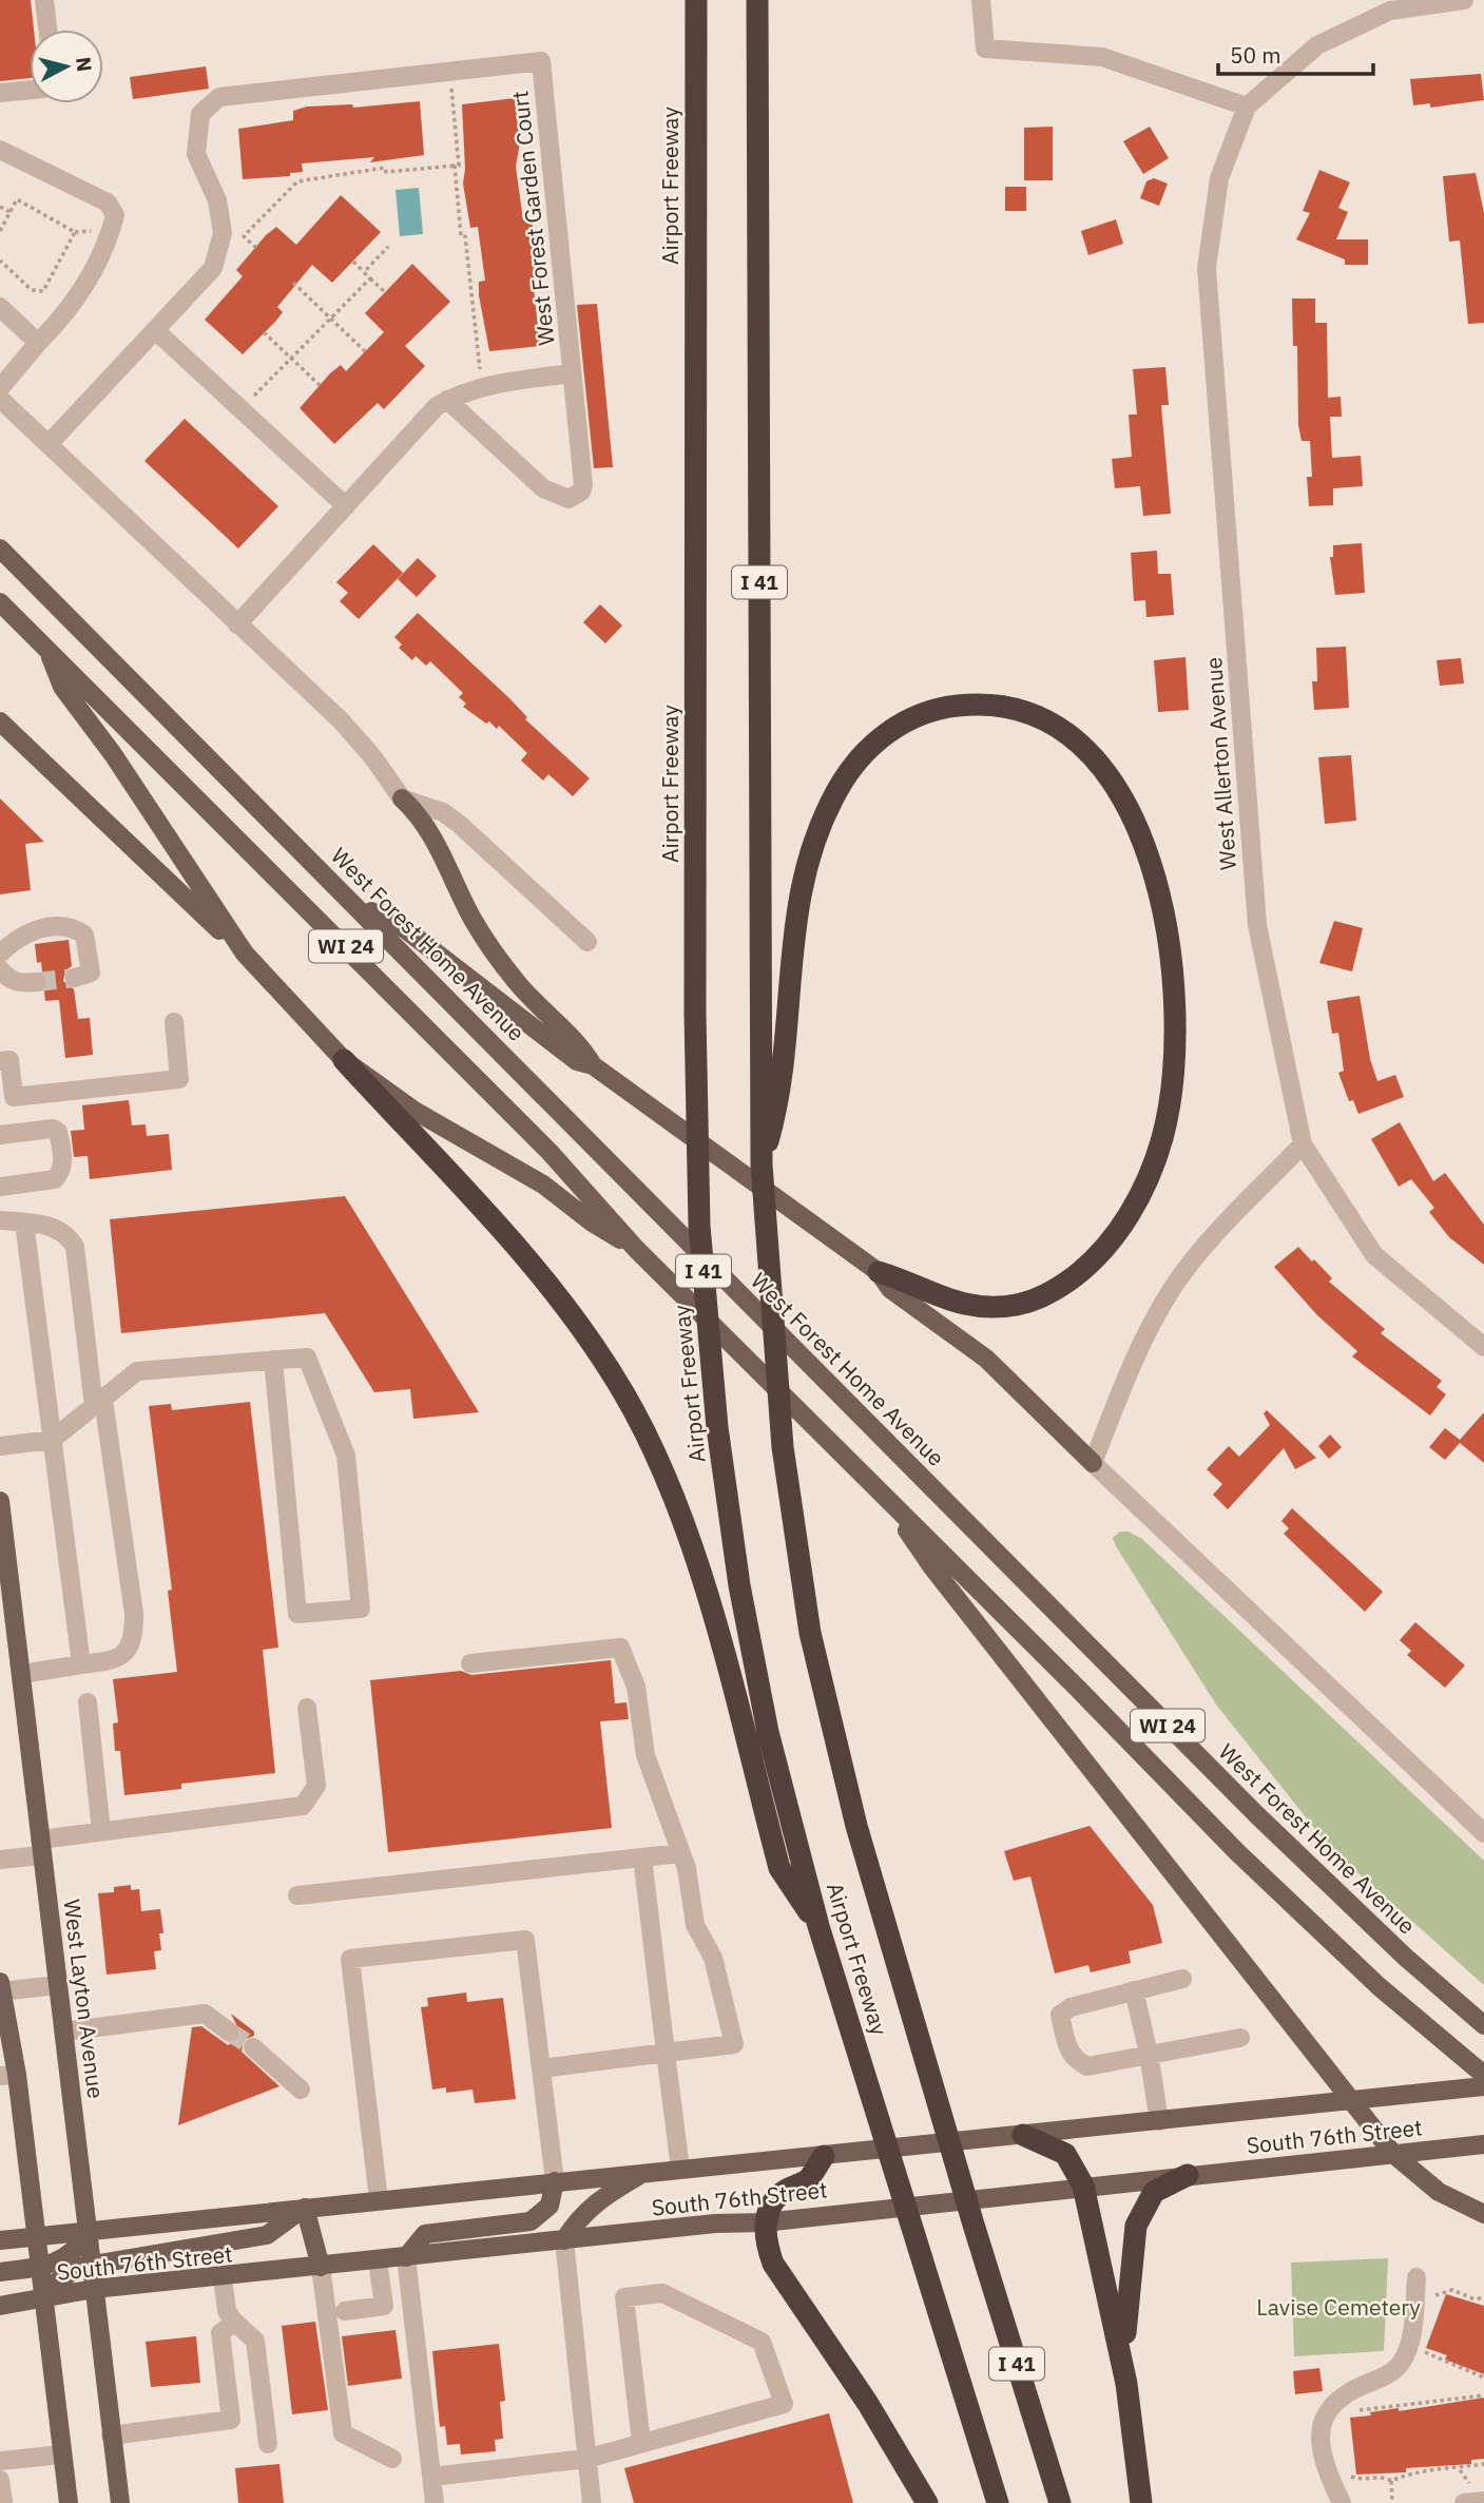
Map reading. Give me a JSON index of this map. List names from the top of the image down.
{
  "streets": {
    "highway": ["Airport Freeway", "I 41"],
    "main road": [
      "West Forest Home Avenue",
      "WI 24",
      "West Layton Avenue",
      "South 76th Street"
    ],
    "street": ["West Forest Garden Court", "West Allerton Avenue"]
  },
  "crossings": [
    ["West Layton Avenue", "South 76th Street"]
  ],
  "parks": ["Lavise Cemetery"],
  "scale_bar": "50 m",
  "north": "right"
}
